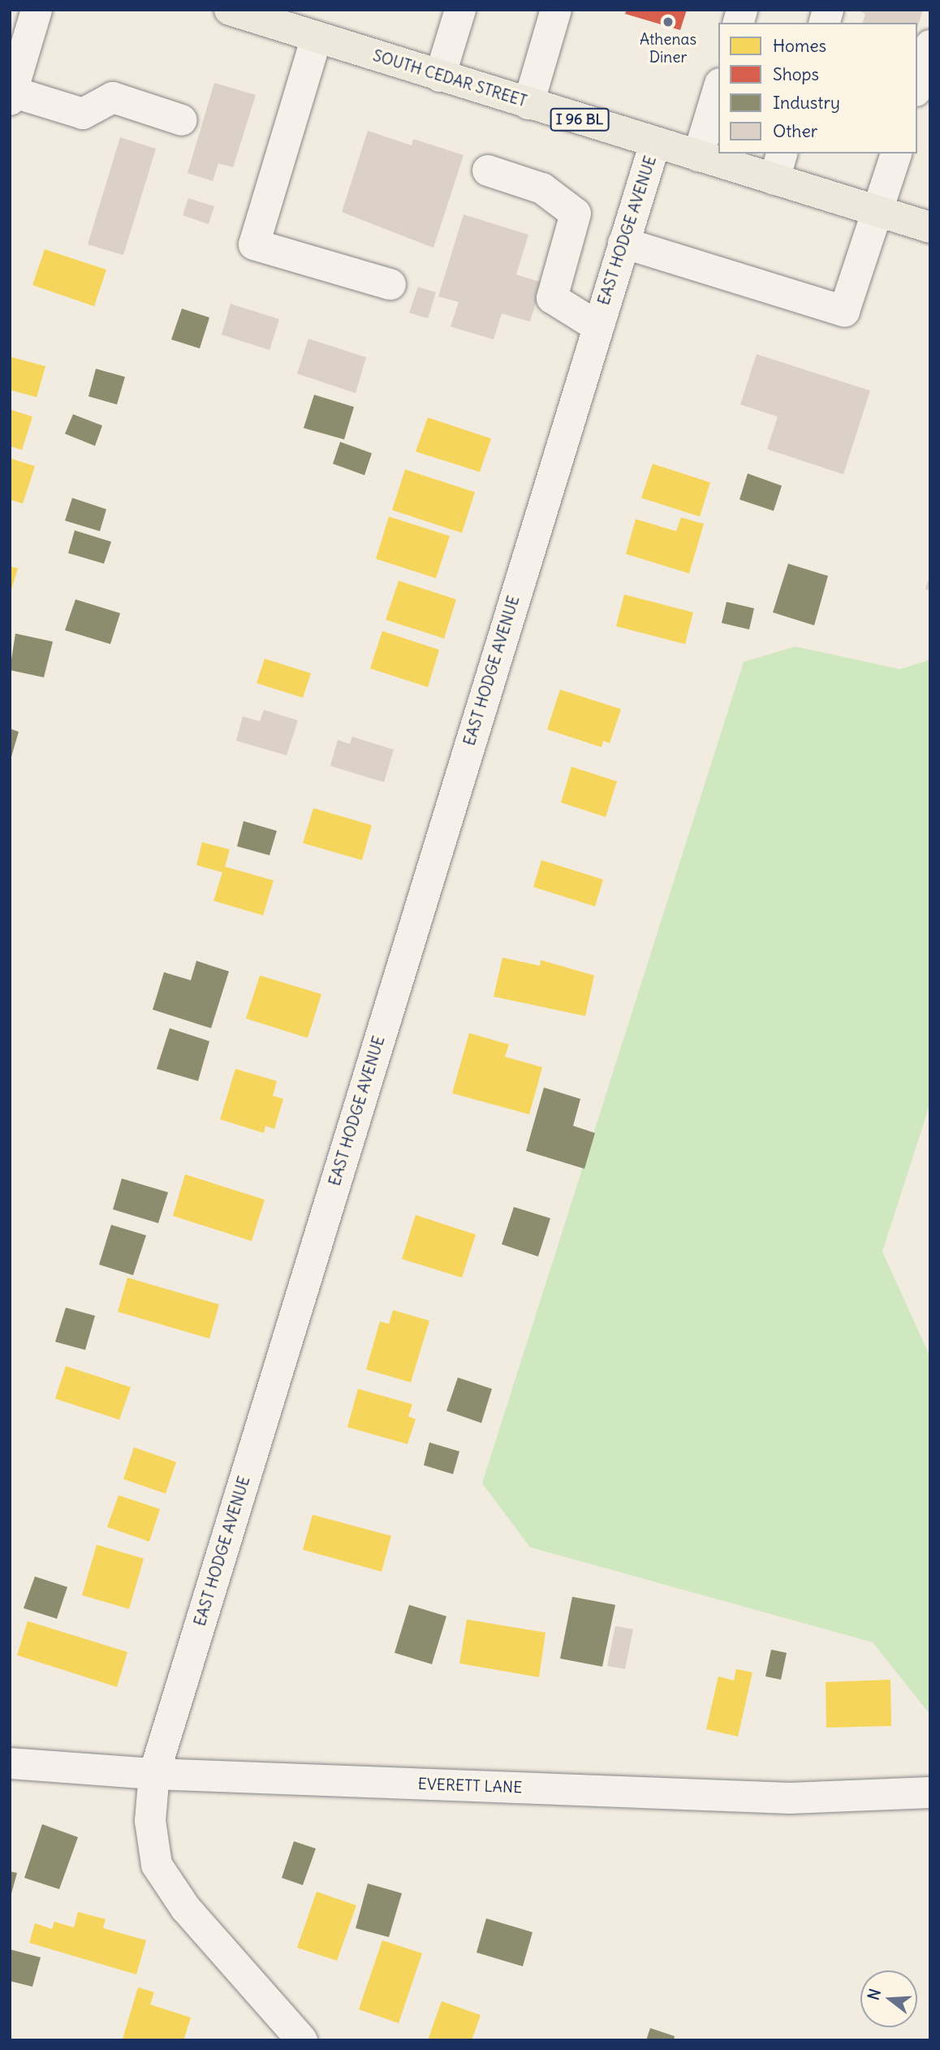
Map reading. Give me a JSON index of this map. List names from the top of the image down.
{
  "streets": {
    "main road": ["SOUTH CEDAR STREET", "I 96 BL"],
    "street": ["EAST HODGE AVENUE", "EVERETT LANE"]
  },
  "crossings": [
    ["SOUTH CEDAR STREET", "EAST HODGE AVENUE"],
    ["EAST HODGE AVENUE", "EVERETT LANE"]
  ],
  "places": ["Athenas Diner"],
  "legend": [
    "Homes",
    "Shops",
    "Industry",
    "Other"
  ],
  "north": "left"
}
